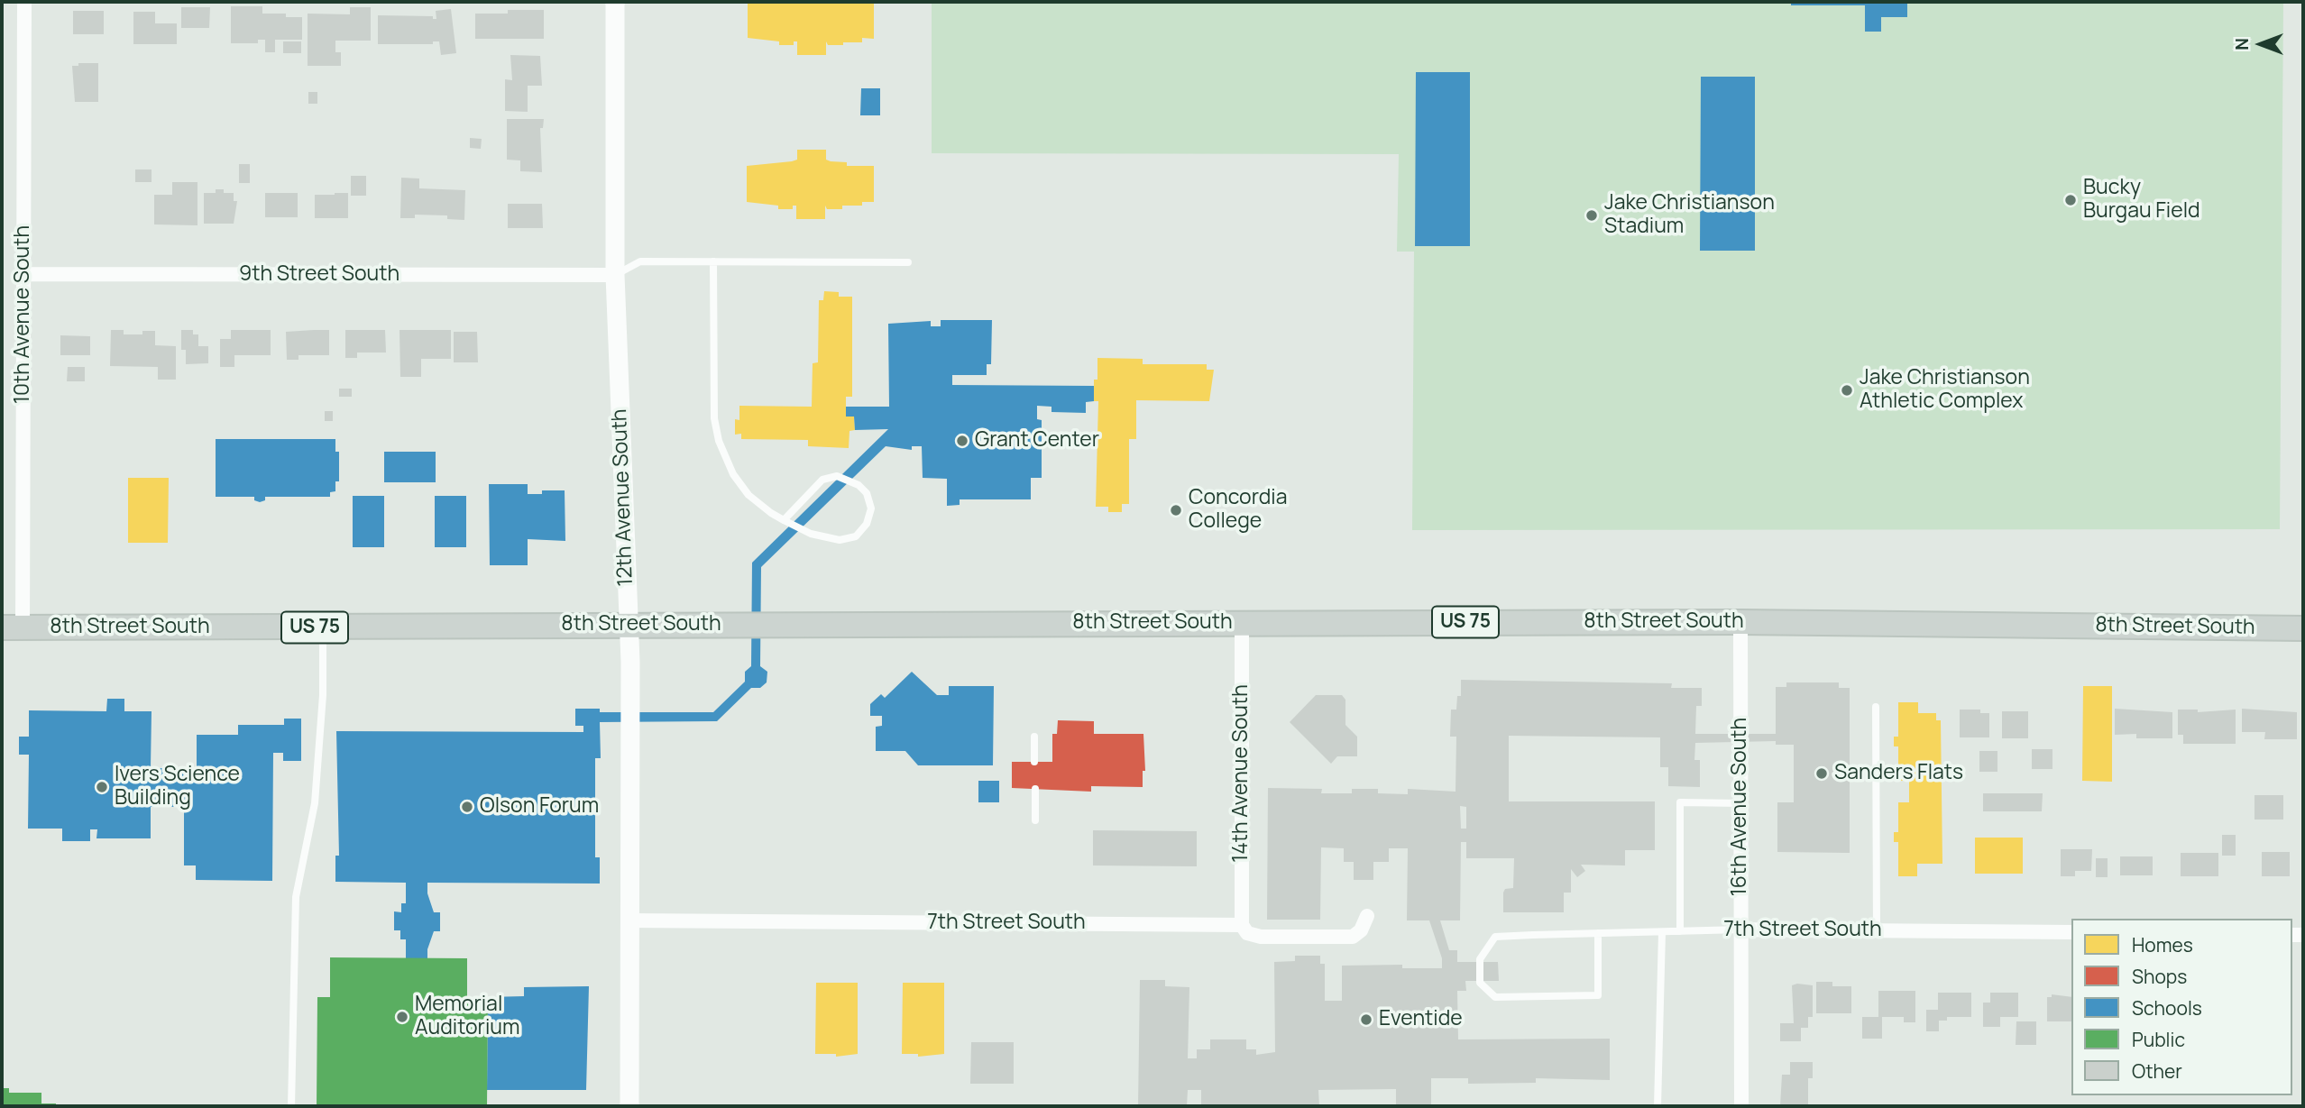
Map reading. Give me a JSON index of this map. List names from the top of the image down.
{
  "streets": {
    "main road": ["US 75", "8th Street South"],
    "street": [
      "9th Street South",
      "10th Avenue South",
      "12th Avenue South",
      "14th Avenue South",
      "16th Avenue South",
      "7th Street South"
    ]
  },
  "crossings": [
    ["9th Street South", "10th Avenue South"],
    ["9th Street South", "12th Avenue South"],
    ["10th Avenue South", "8th Street South"],
    ["12th Avenue South", "8th Street South"],
    ["12th Avenue South", "7th Street South"],
    ["8th Street South", "14th Avenue South"],
    ["8th Street South", "16th Avenue South"],
    ["14th Avenue South", "7th Street South"],
    ["16th Avenue South", "7th Street South"]
  ],
  "places": [
    "Bucky Burgau Field",
    "Jake Christianson Stadium",
    "Jake Christianson Athletic Complex",
    "Grant Center",
    "Concordia College",
    "Sanders Flats",
    "Ivers Science Building",
    "Olson Forum",
    "Memorial Auditorium",
    "Eventide"
  ],
  "legend": [
    "Homes",
    "Shops",
    "Schools",
    "Public",
    "Other"
  ],
  "north": "left"
}
